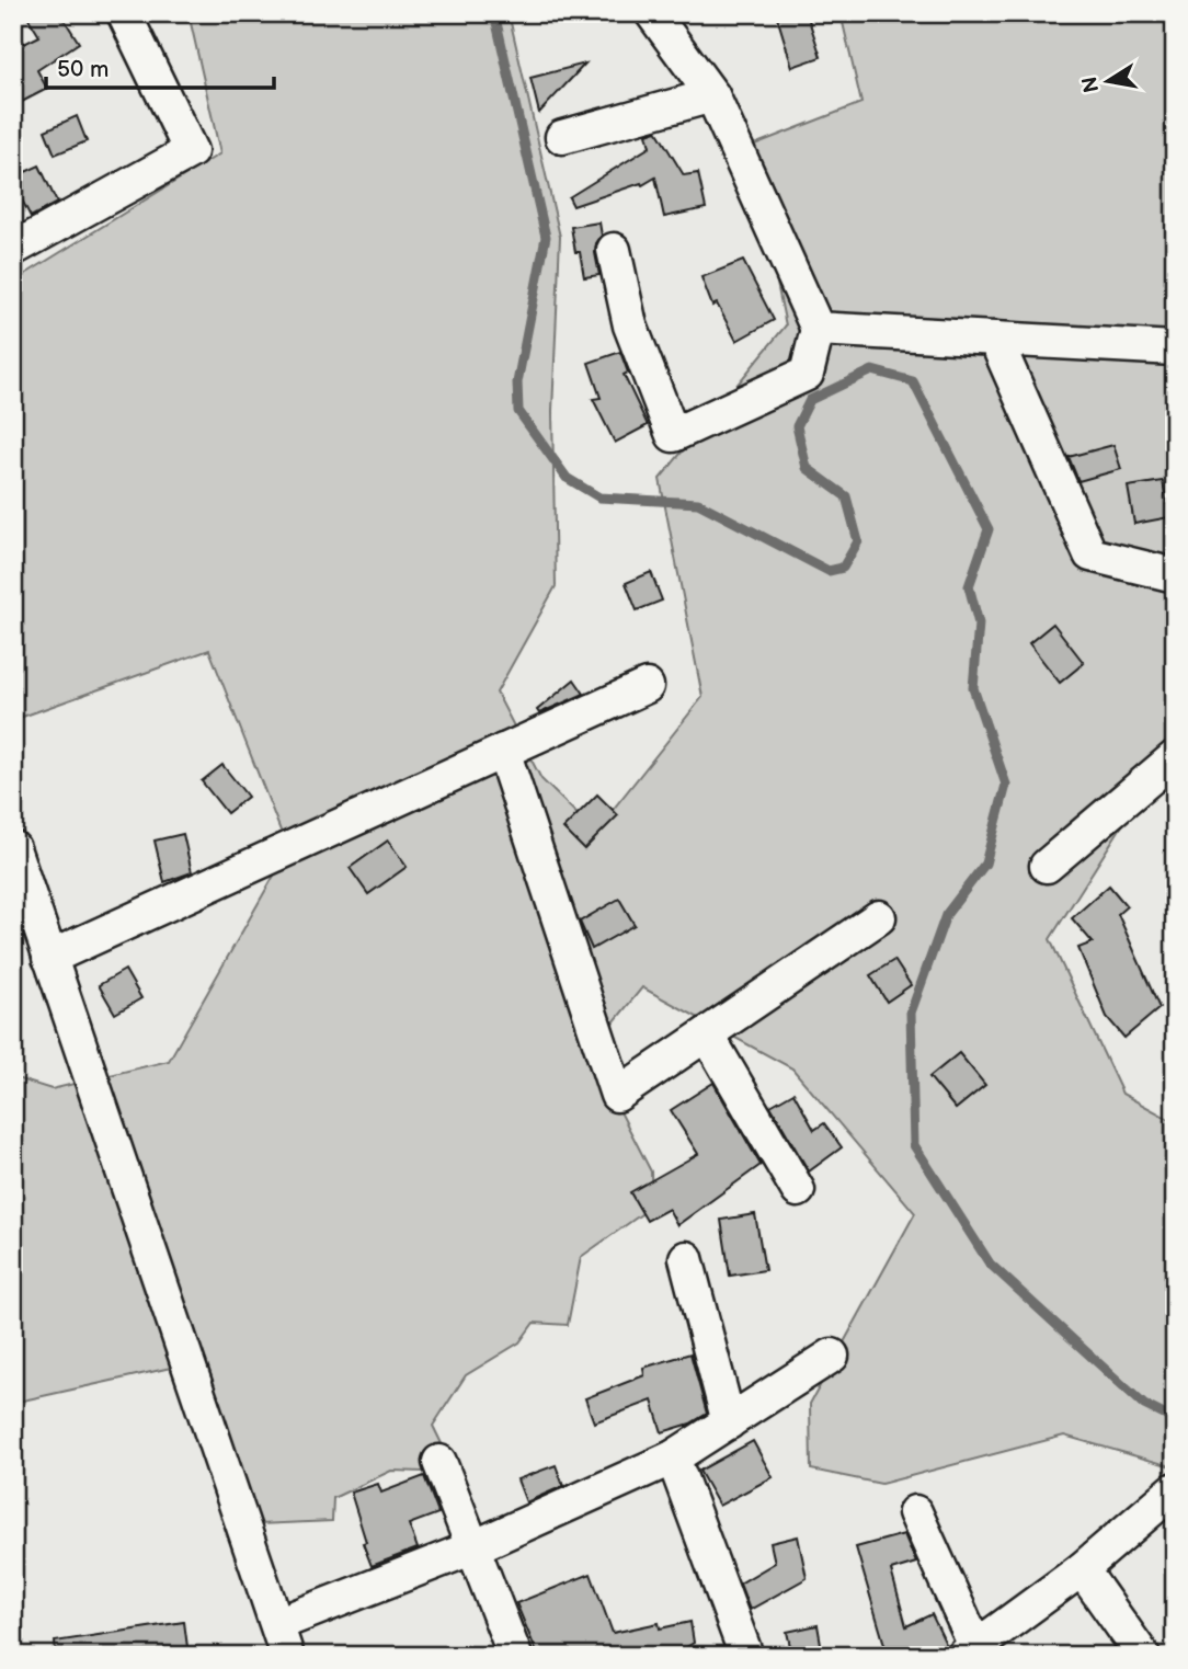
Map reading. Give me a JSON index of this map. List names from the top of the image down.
{
  "scale_bar": "50 m",
  "north": "left"
}
